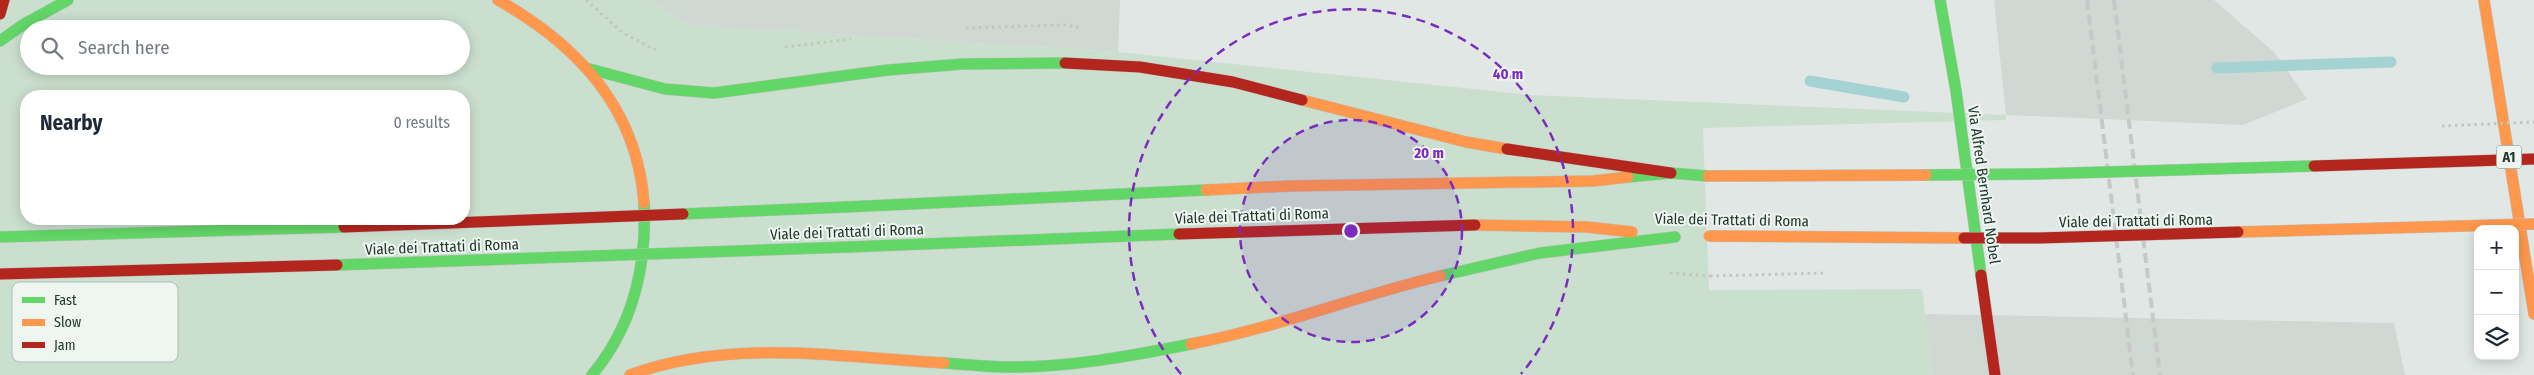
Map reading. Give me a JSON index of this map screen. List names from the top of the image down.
{
  "streets": {
    "main road": ["A1", "Via Alfred Bernhard Nobel", "Viale dei Trattati di Roma"]
  },
  "legend": ["Fast", "Slow", "Jam"],
  "page": {
    "search": "Search here",
    "heading": ["Nearby", "0 results"],
    "map_buttons": ["+", "−"]
  },
  "rings": ["40 m", "20 m"]
}
